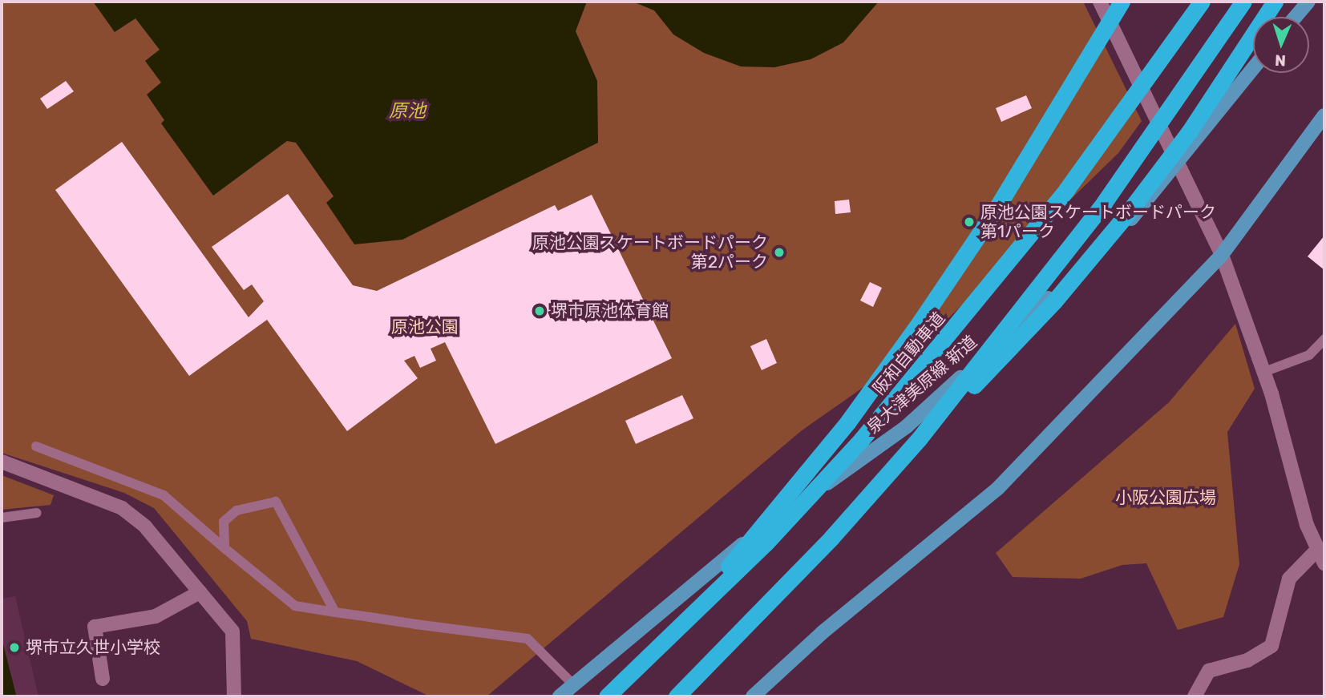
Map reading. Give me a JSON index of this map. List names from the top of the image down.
{
  "streets": {
    "highway": ["阪和自動車道"],
    "main road": ["泉大津美原線 新道"]
  },
  "water": ["原池"],
  "parks": ["原池公園", "小阪公園広場"],
  "places": [
    "原池公園スケートボードパーク 第1パーク",
    "原池公園スケートボードパーク 第2パーク",
    "堺市原池体育館",
    "堺市立久世小学校"
  ],
  "north": "bottom"
}
